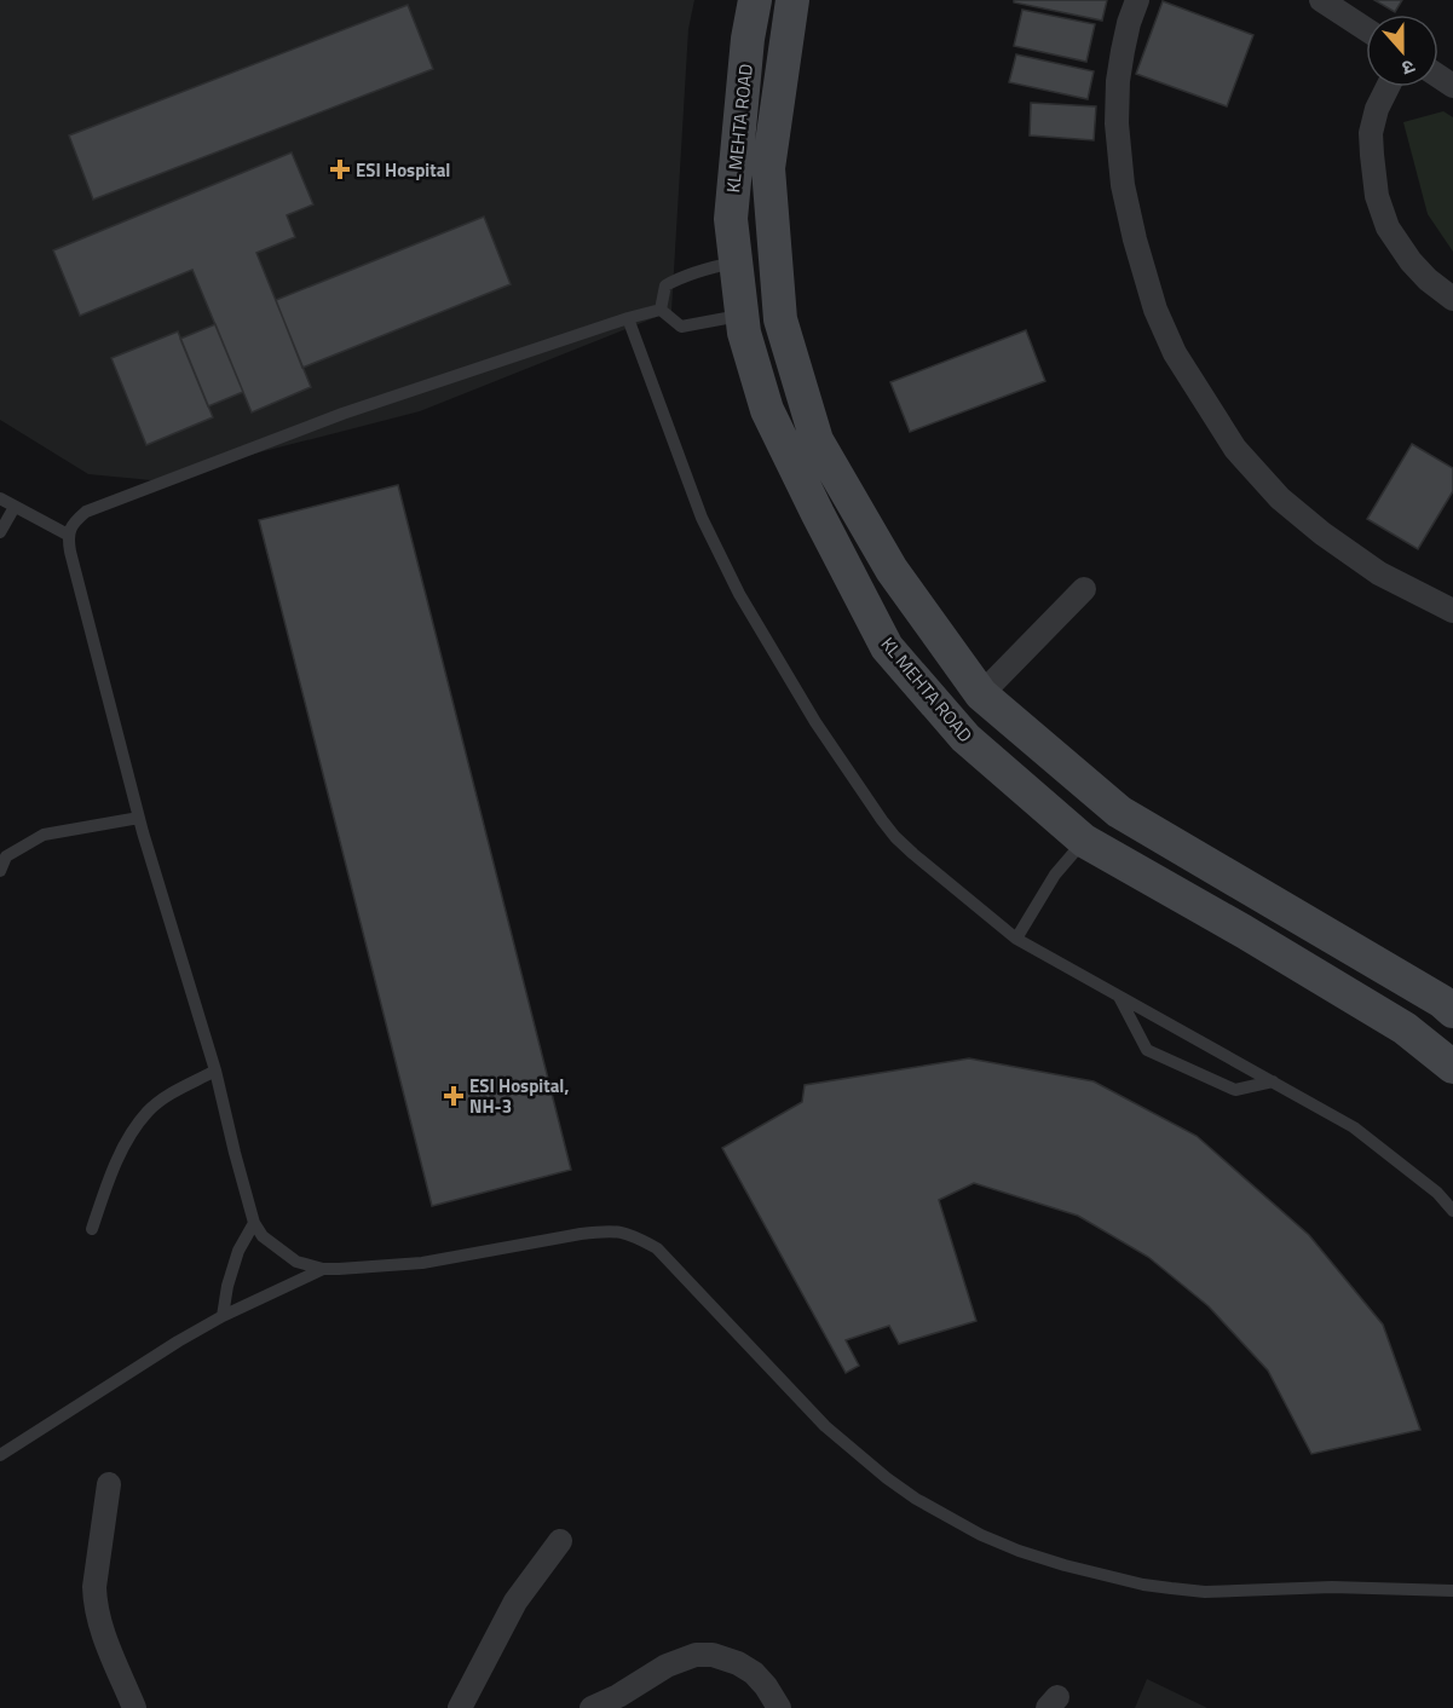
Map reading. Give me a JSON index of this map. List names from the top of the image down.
{
  "streets": {
    "street": ["KL MEHTA ROAD"]
  },
  "places": {
    "health": ["ESI Hospital", "ESI Hospital, NH-3"]
  },
  "north": "bottom"
}
